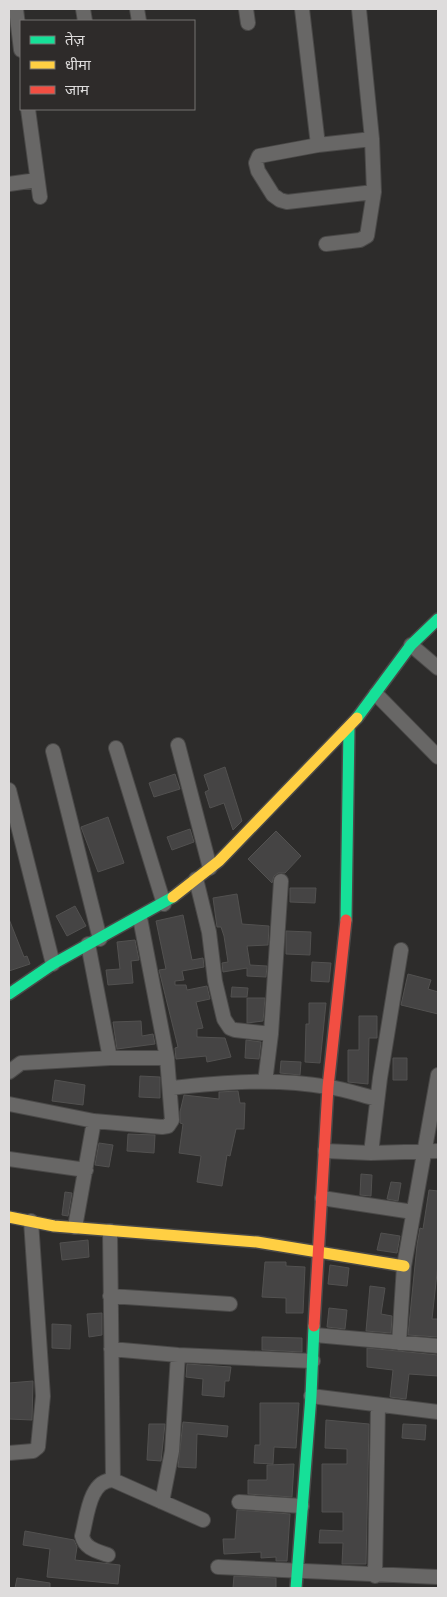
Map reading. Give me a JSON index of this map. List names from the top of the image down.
{
  "legend": ["तेज़", "धीमा", "जाम"]
}
